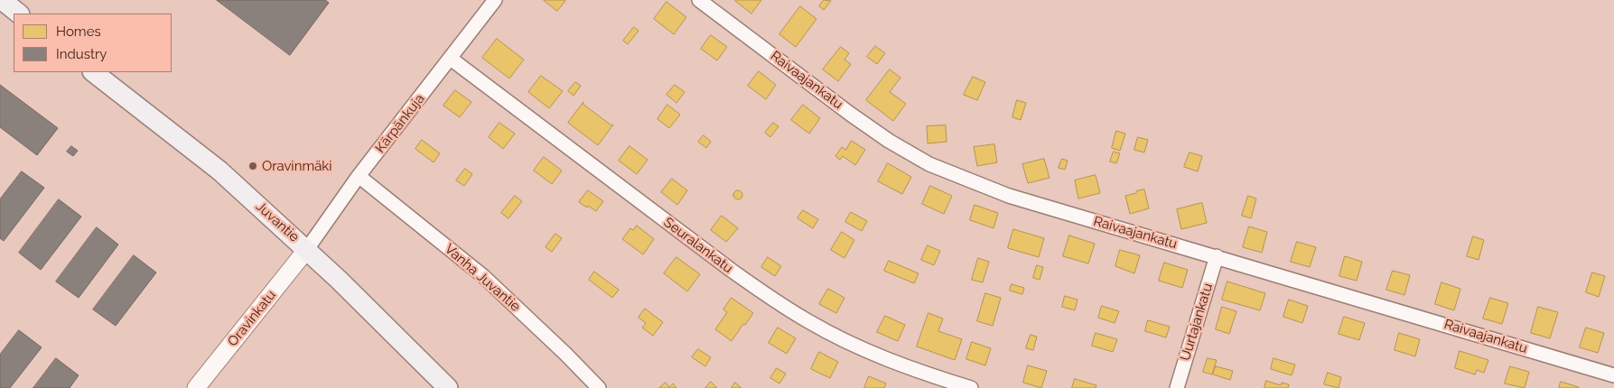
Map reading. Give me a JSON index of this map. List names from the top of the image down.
{
  "streets": {
    "main road": ["Juvantie"],
    "street": [
      "Raivaajankatu",
      "Kärpänkuja",
      "Seuralankatu",
      "Vanha Juvantie",
      "Oravinkatu",
      "Uurtajankatu"
    ]
  },
  "crossings": [
    ["Raivaajankatu", "Uurtajankatu"],
    ["Kärpänkuja", "Juvantie"],
    ["Kärpänkuja", "Seuralankatu"],
    ["Kärpänkuja", "Vanha Juvantie"],
    ["Kärpänkuja", "Oravinkatu"],
    ["Juvantie", "Oravinkatu"]
  ],
  "places": ["Oravinmäki"],
  "legend": ["Homes", "Industry"]
}
